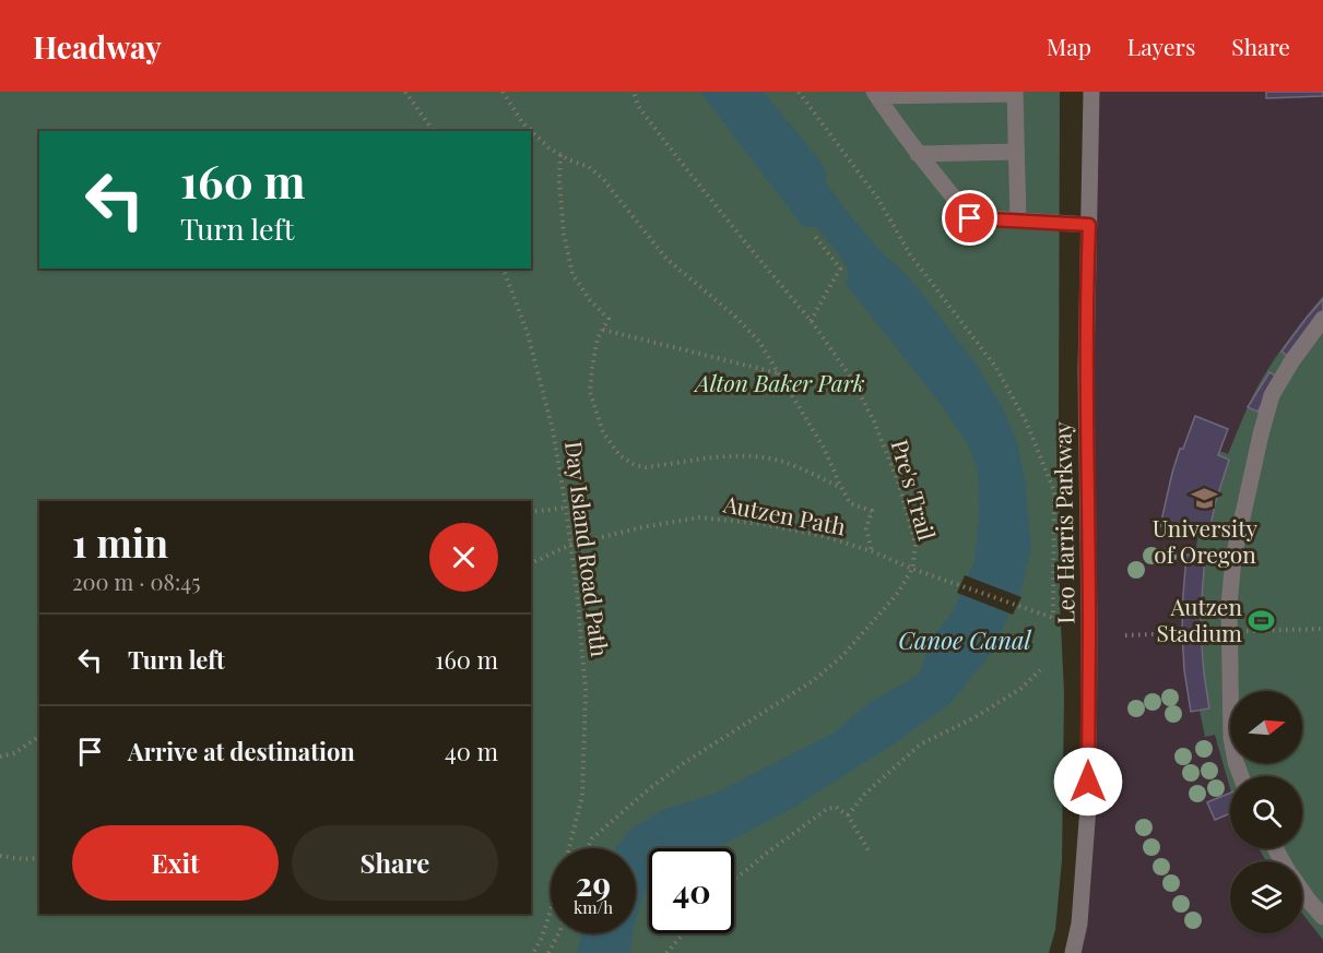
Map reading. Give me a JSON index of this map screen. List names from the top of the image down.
{
  "streets": {
    "street": ["Leo Harris Parkway"],
    "path": ["Pre's Trail", "Autzen Path", "Day Island Road Path"]
  },
  "crossings": [
    ["Pre's Trail", "Autzen Path"],
    ["Autzen Path", "Day Island Road Path"]
  ],
  "water": ["Canoe Canal"],
  "parks": ["Alton Baker Park"],
  "places": {
    "school or university": ["University of Oregon"],
    "sports": ["Autzen Stadium"]
  },
  "north": "right",
  "page": {
    "header": "Headway",
    "nav": ["Map", "Layers", "Share"],
    "turn": ["160 m", "Turn left"],
    "heading": ["1 min", "200 m · 08:45"],
    "list": [
      {
        "name": "Turn left",
        "value": "160 m"
      },
      {
        "name": "Arrive at destination",
        "value": "40 m"
      }
    ],
    "buttons": ["Exit", "Share"],
    "speed": "29 km/h",
    "limit": "40"
  }
}
